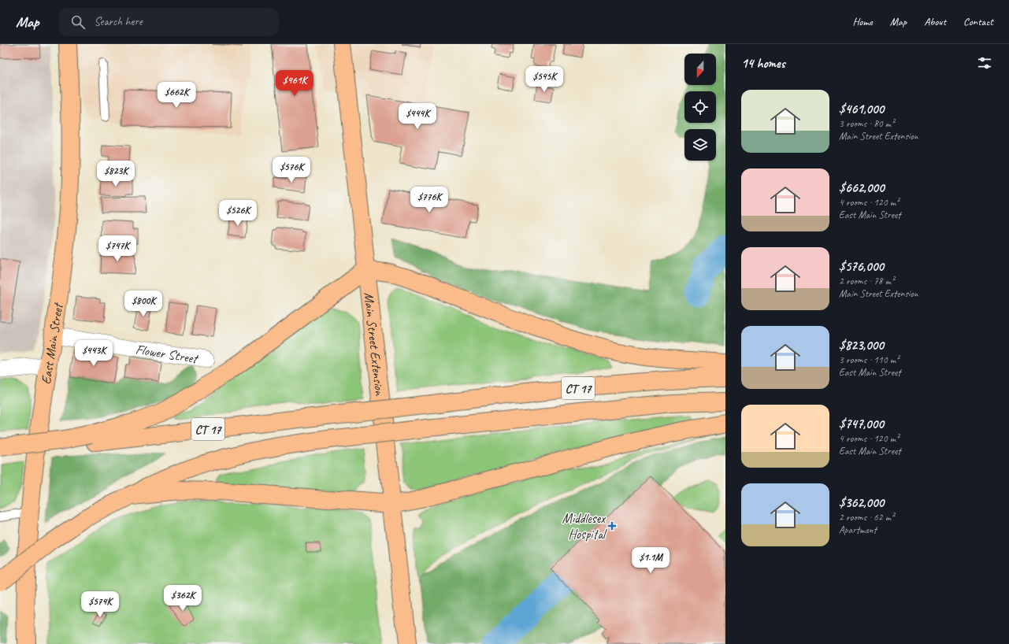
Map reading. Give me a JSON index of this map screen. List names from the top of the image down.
{
  "streets": {
    "main road": ["East Main Street", "Main Street Extension", "CT 17"],
    "street": ["Flower Street"]
  },
  "crossings": [
    ["East Main Street", "Flower Street"]
  ],
  "places": {
    "health": ["Middlesex Hospital"]
  },
  "north": "bottom",
  "page": {
    "header": "Map",
    "search": "Search here",
    "nav": [
      "Home",
      "Map",
      "About",
      "Contact"
    ],
    "heading": "14 homes",
    "price": [
      "$545K",
      "$461K",
      "$662K",
      "$444K",
      "$576K",
      "$823K",
      "$776K",
      "$526K",
      "$747K",
      "$800K",
      "$443K",
      "$1.1M",
      "$362K",
      "$574K"
    ],
    "list": [
      {
        "name": "$461,000",
        "note": "3 rooms · 80 m² · Main Street Extension"
      },
      {
        "name": "$662,000",
        "note": "4 rooms · 120 m² · East Main Street"
      },
      {
        "name": "$576,000",
        "note": "2 rooms · 78 m² · Main Street Extension"
      },
      {
        "name": "$823,000",
        "note": "3 rooms · 110 m² · East Main Street"
      },
      {
        "name": "$747,000",
        "note": "4 rooms · 120 m² · East Main Street"
      },
      {
        "name": "$362,000",
        "note": "2 rooms · 62 m² · Apartment"
      }
    ]
  }
}
